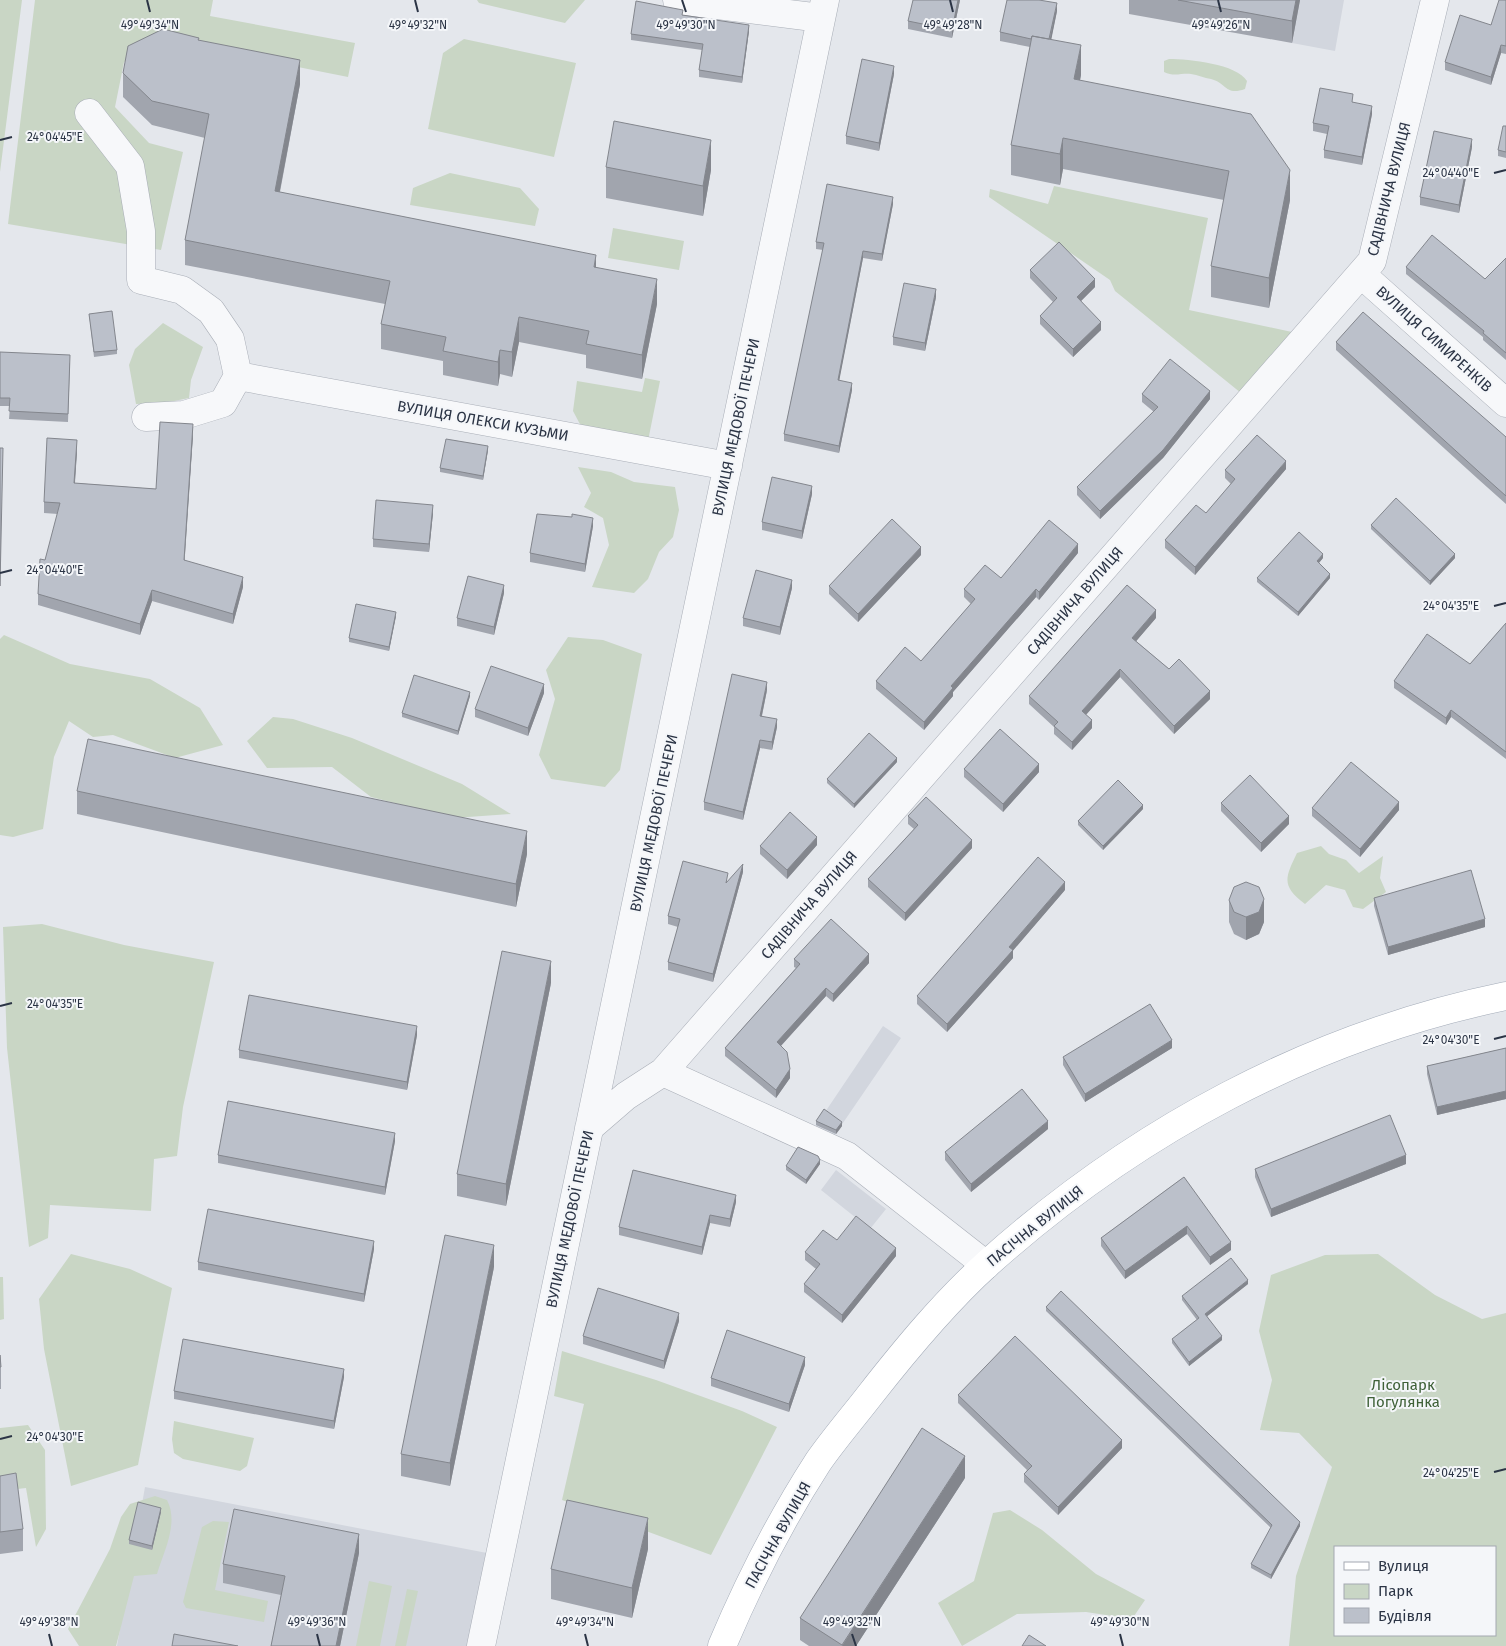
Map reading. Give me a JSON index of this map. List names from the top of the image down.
{
  "streets": {
    "main road": ["ПАСІЧНА ВУЛИЦЯ"],
    "street": [
      "САДІВНИЧА ВУЛИЦЯ",
      "ВУЛИЦЯ СИМИРЕНКІВ",
      "ВУЛИЦЯ ОЛЕКСИ КУЗЬМИ",
      "ВУЛИЦЯ МЕДОВОЇ ПЕЧЕРИ"
    ]
  },
  "crossings": [
    ["САДІВНИЧА ВУЛИЦЯ", "ВУЛИЦЯ СИМИРЕНКІВ"],
    ["САДІВНИЧА ВУЛИЦЯ", "ВУЛИЦЯ МЕДОВОЇ ПЕЧЕРИ"],
    ["ВУЛИЦЯ ОЛЕКСИ КУЗЬМИ", "ВУЛИЦЯ МЕДОВОЇ ПЕЧЕРИ"]
  ],
  "parks": ["Лісопарк Погулянка"],
  "legend": ["Вулиця", "Парк", "Будівля"],
  "coordinates": [
    "49°49'34\"N",
    "49°49'32\"N",
    "49°49'30\"N",
    "49°49'28\"N",
    "49°49'26\"N",
    "24°04'45\"E",
    "24°04'40\"E",
    "24°04'35\"E",
    "24°04'30\"E",
    "24°04'25\"E",
    "49°49'38\"N",
    "49°49'36\"N"
  ]
}
